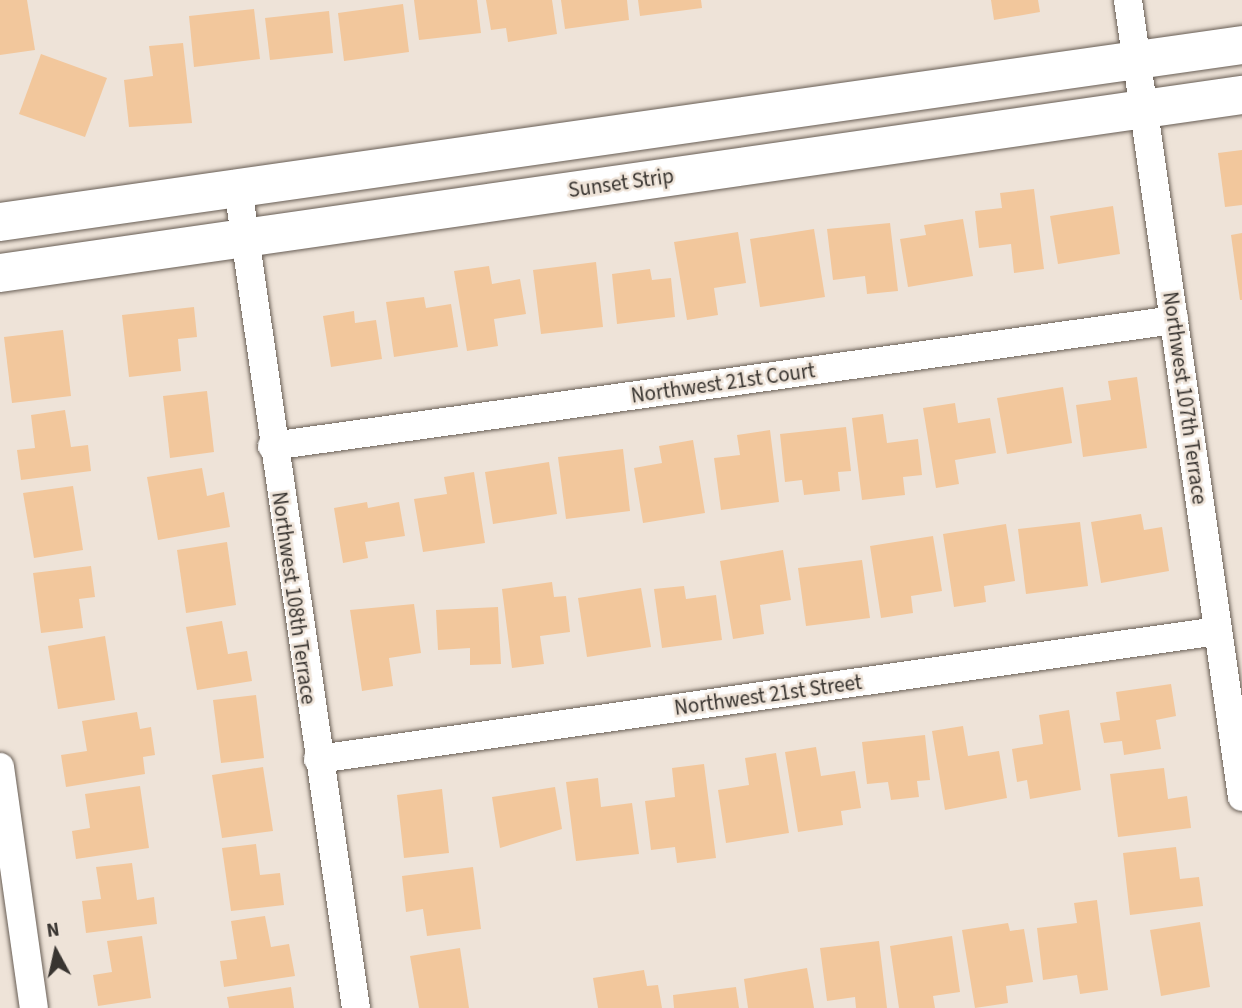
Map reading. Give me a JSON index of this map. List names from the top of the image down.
{
  "streets": {
    "street": [
      "Sunset Strip",
      "Northwest 21st Court",
      "Northwest 107th Terrace",
      "Northwest 108th Terrace",
      "Northwest 21st Street"
    ]
  },
  "crossings": [
    ["Sunset Strip", "Northwest 107th Terrace"],
    ["Sunset Strip", "Northwest 108th Terrace"],
    ["Northwest 21st Court", "Northwest 107th Terrace"],
    ["Northwest 21st Court", "Northwest 108th Terrace"],
    ["Northwest 107th Terrace", "Northwest 21st Street"],
    ["Northwest 108th Terrace", "Northwest 21st Street"]
  ],
  "north": "top"
}
